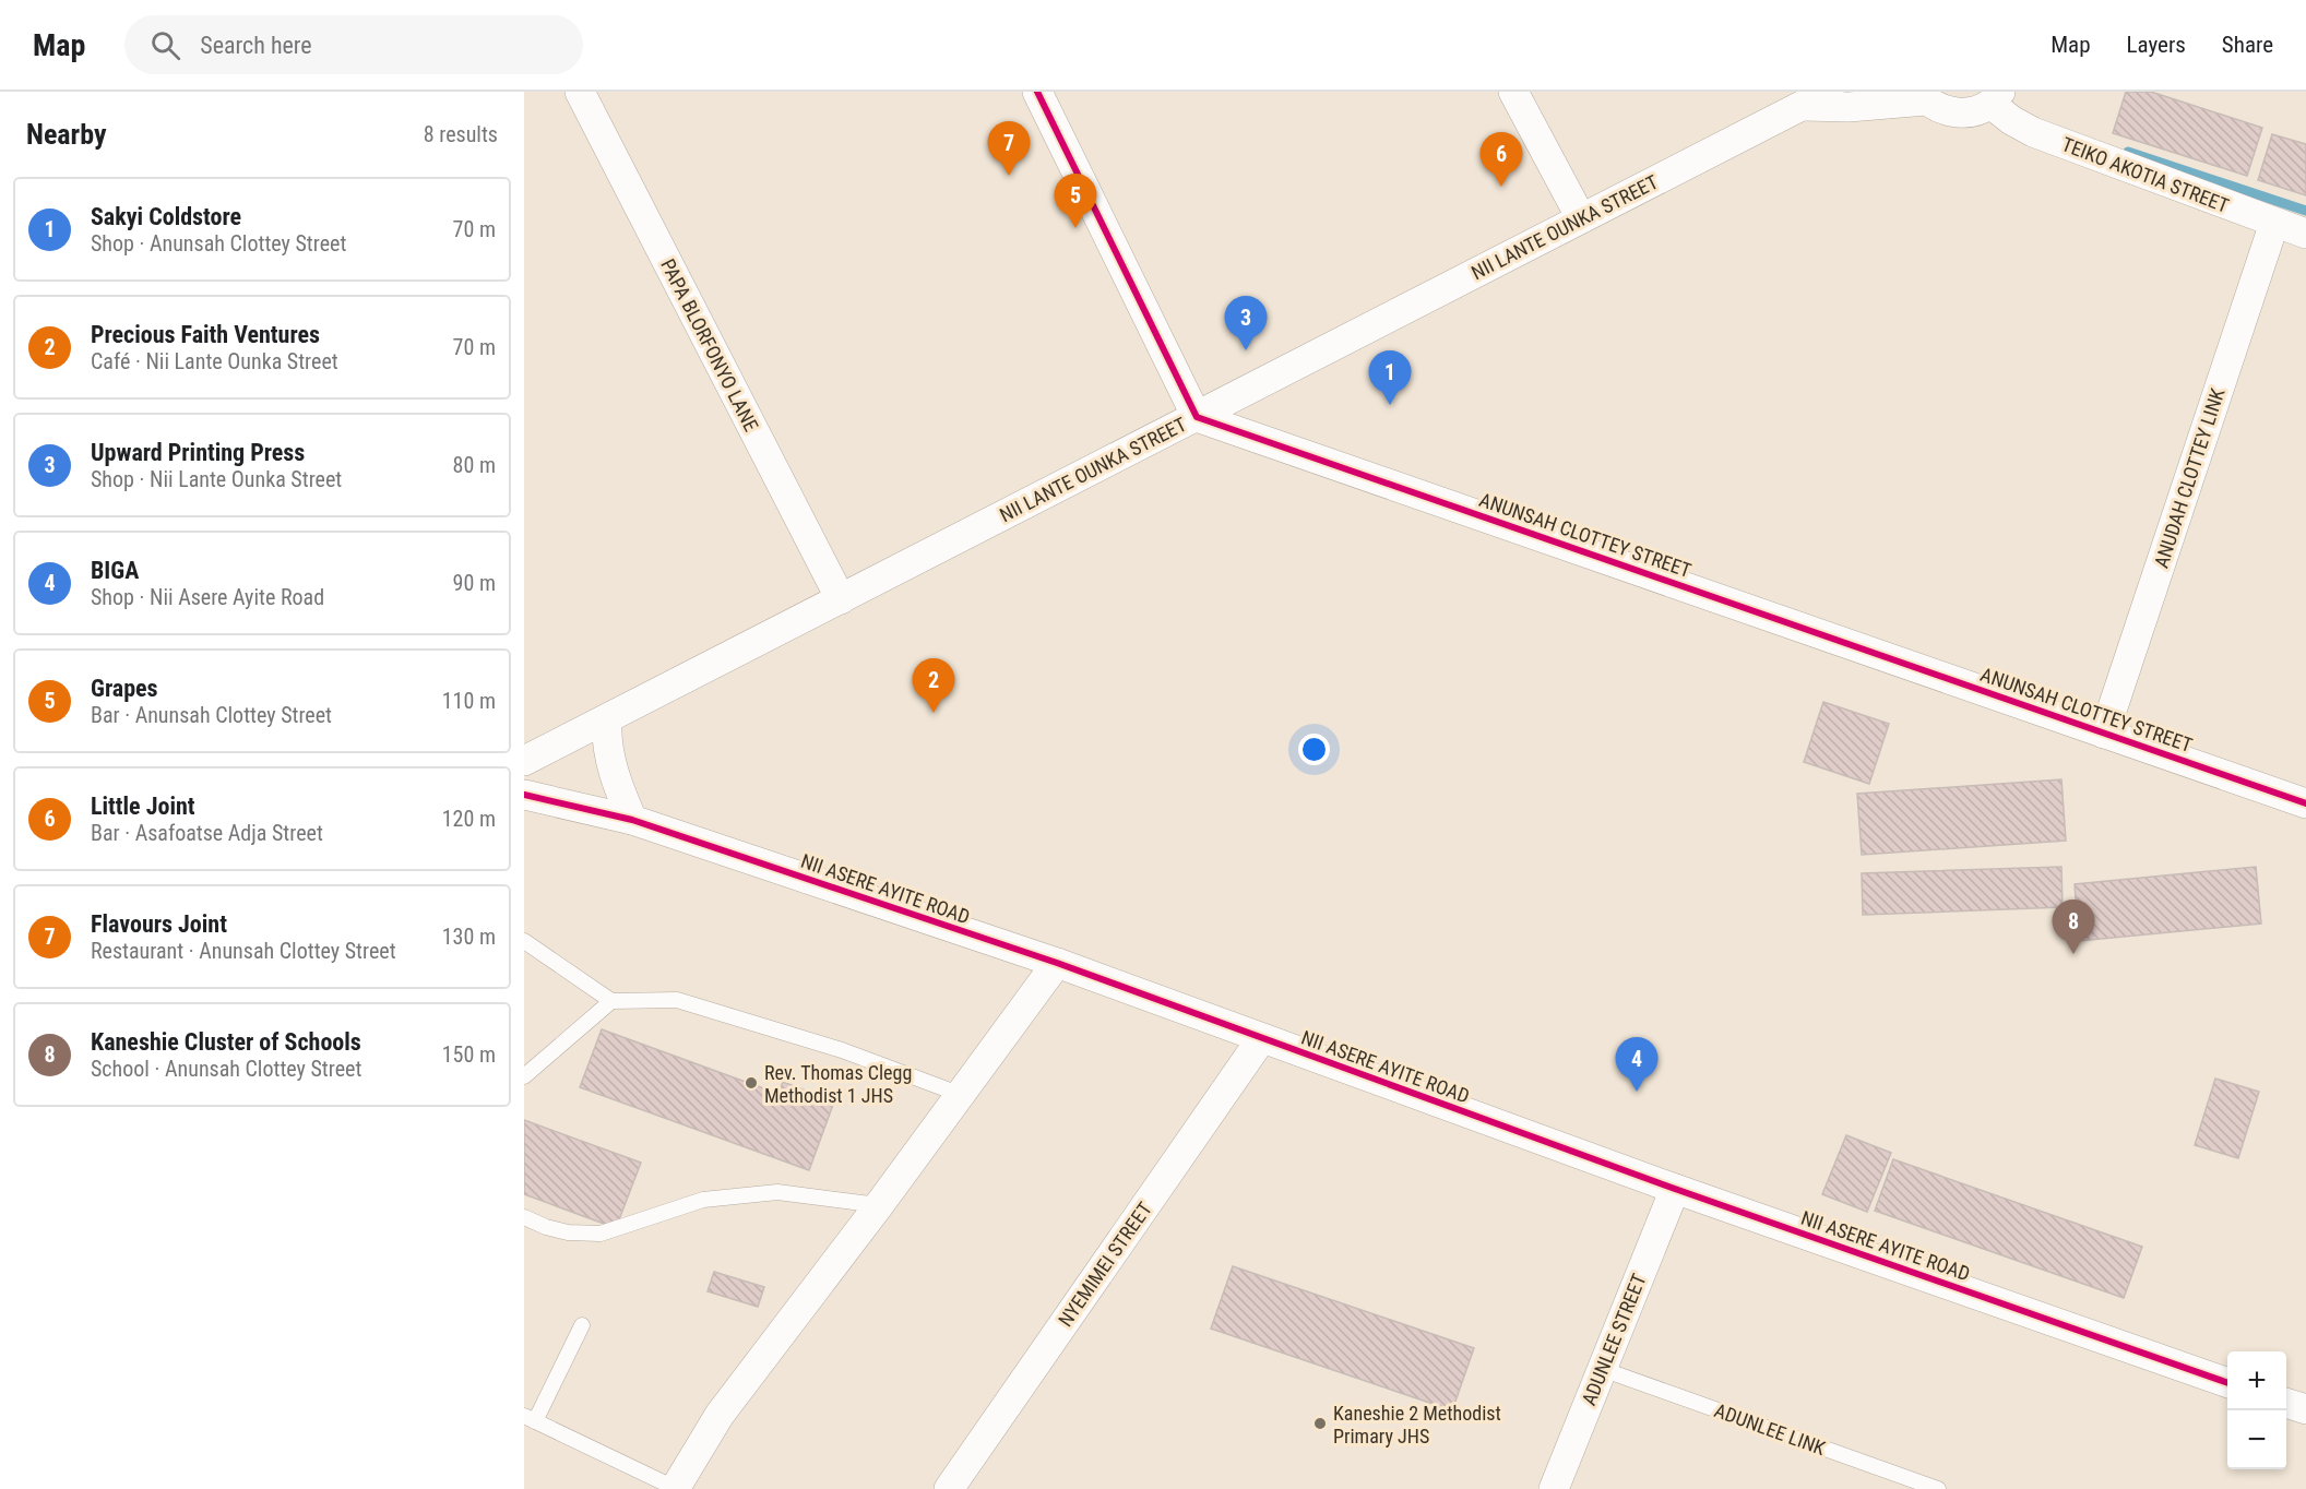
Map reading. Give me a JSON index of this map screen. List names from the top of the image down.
{
  "streets": {
    "street": [
      "TEIKO AKOTIA STREET",
      "NII LANTE OUNKA STREET",
      "PAPA BLORFONYO LANE",
      "ANUDAH CLOTTEY LINK",
      "ANUNSAH CLOTTEY STREET",
      "NII ASERE AYITE ROAD",
      "NYEMIMEI STREET",
      "ADUNLEE STREET"
    ],
    "lane": ["ADUNLEE LINK"]
  },
  "crossings": [
    ["TEIKO AKOTIA STREET", "ANUDAH CLOTTEY LINK"],
    ["NII LANTE OUNKA STREET", "PAPA BLORFONYO LANE"],
    ["NII LANTE OUNKA STREET", "ANUNSAH CLOTTEY STREET"],
    ["ANUDAH CLOTTEY LINK", "ANUNSAH CLOTTEY STREET"],
    ["NII ASERE AYITE ROAD", "NYEMIMEI STREET"],
    ["NII ASERE AYITE ROAD", "ADUNLEE STREET"],
    ["ADUNLEE STREET", "ADUNLEE LINK"]
  ],
  "places": ["Rev. Thomas Clegg Methodist 1 JHS", "Kaneshie 2 Methodist Primary JHS"],
  "page": {
    "header": "Map",
    "search": "Search here",
    "nav": ["Map", "Layers", "Share"],
    "heading": ["Nearby", "8 results"],
    "pins": [
      "7",
      "6",
      "5",
      "3",
      "1",
      "2",
      "8",
      "4"
    ],
    "list": [
      {
        "mark": "1",
        "name": "Sakyi Coldstore",
        "note": "Shop · Anunsah Clottey Street",
        "value": "70 m"
      },
      {
        "mark": "2",
        "name": "Precious Faith Ventures",
        "note": "Café · Nii Lante Ounka Street",
        "value": "70 m"
      },
      {
        "mark": "3",
        "name": "Upward Printing Press",
        "note": "Shop · Nii Lante Ounka Street",
        "value": "80 m"
      },
      {
        "mark": "4",
        "name": "BIGA",
        "note": "Shop · Nii Asere Ayite Road",
        "value": "90 m"
      },
      {
        "mark": "5",
        "name": "Grapes",
        "note": "Bar · Anunsah Clottey Street",
        "value": "110 m"
      },
      {
        "mark": "6",
        "name": "Little Joint",
        "note": "Bar · Asafoatse Adja Street",
        "value": "120 m"
      },
      {
        "mark": "7",
        "name": "Flavours Joint",
        "note": "Restaurant · Anunsah Clottey Street",
        "value": "130 m"
      },
      {
        "mark": "8",
        "name": "Kaneshie Cluster of Schools",
        "note": "School · Anunsah Clottey Street",
        "value": "150 m"
      }
    ],
    "map_buttons": ["+", "−"]
  }
}
